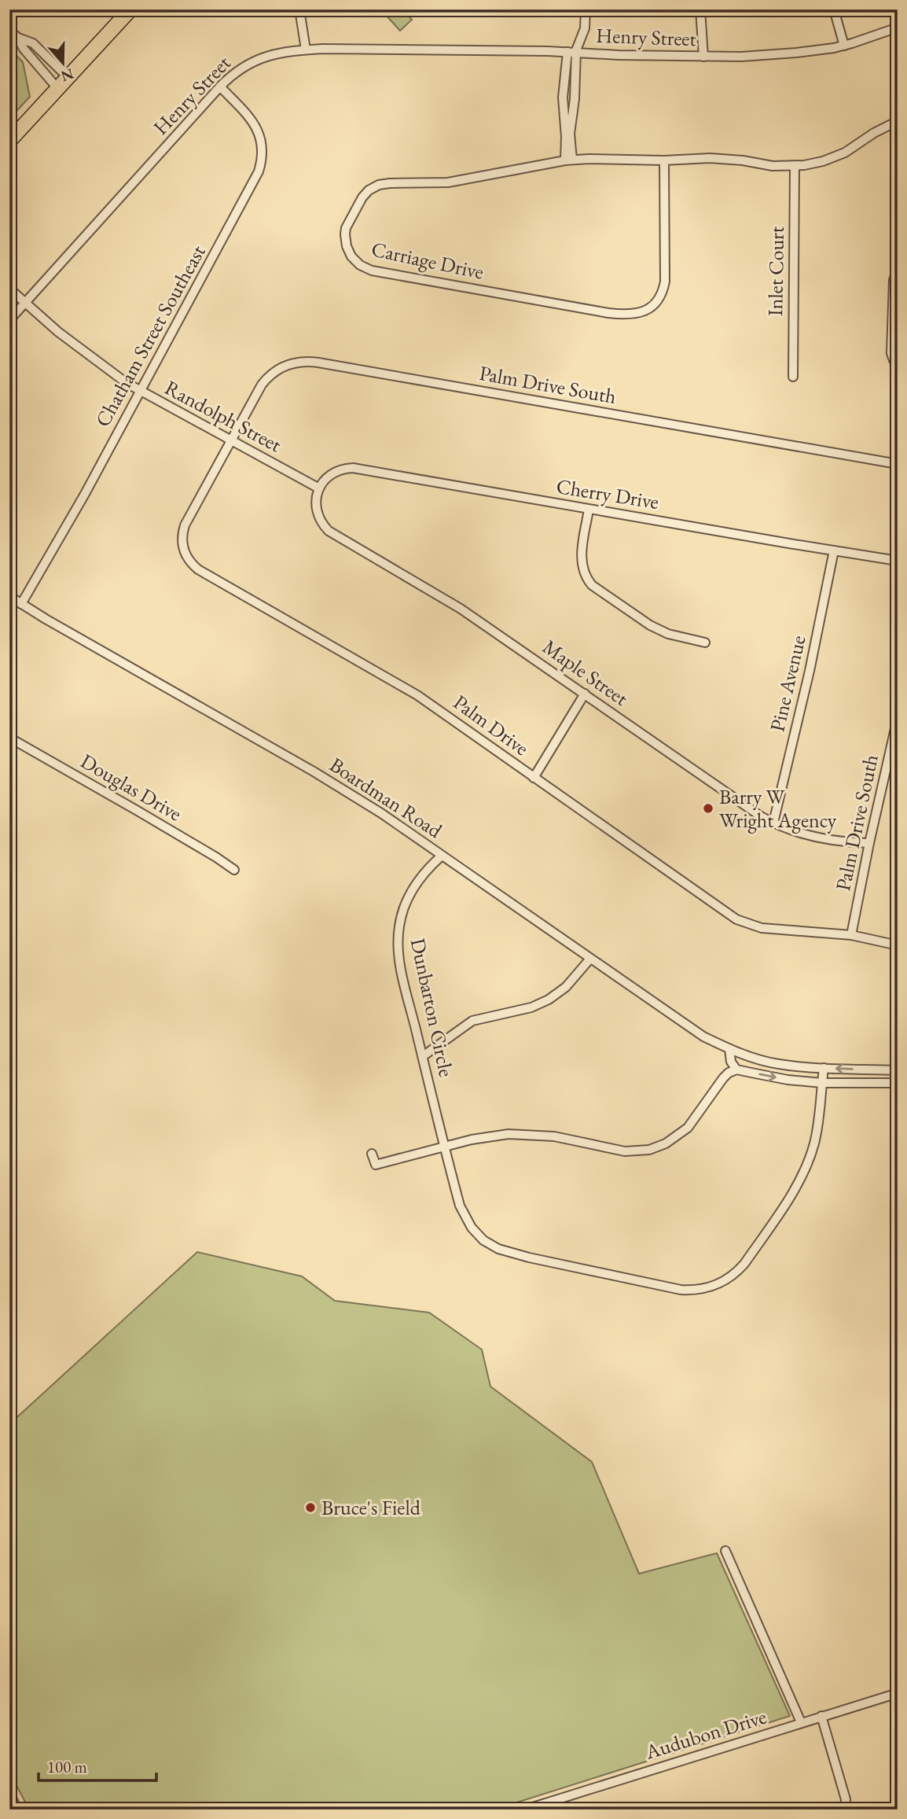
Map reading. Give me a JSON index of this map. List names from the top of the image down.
{
  "streets": {
    "street": [
      "Henry Street",
      "Carriage Drive",
      "Inlet Court",
      "Chatham Street Southeast",
      "Palm Drive South",
      "Randolph Street",
      "Cherry Drive",
      "Maple Street",
      "Pine Avenue",
      "Palm Drive",
      "Douglas Drive",
      "Boardman Road",
      "Dunbarton Circle",
      "Audubon Drive"
    ]
  },
  "crossings": [
    ["Henry Street", "Chatham Street Southeast"],
    ["Henry Street", "Randolph Street"],
    ["Carriage Drive", "Inlet Court"],
    ["Chatham Street Southeast", "Randolph Street"],
    ["Chatham Street Southeast", "Boardman Road"],
    ["Palm Drive South", "Randolph Street"],
    ["Palm Drive South", "Maple Street"],
    ["Palm Drive South", "Palm Drive"],
    ["Randolph Street", "Cherry Drive"],
    ["Randolph Street", "Maple Street"],
    ["Randolph Street", "Palm Drive"],
    ["Cherry Drive", "Maple Street"],
    ["Cherry Drive", "Pine Avenue"],
    ["Maple Street", "Pine Avenue"],
    ["Boardman Road", "Dunbarton Circle"]
  ],
  "places": ["Barry W Wright Agency", "Bruce's Field"],
  "scale_bar": "100 m",
  "north": "bottom"
}
